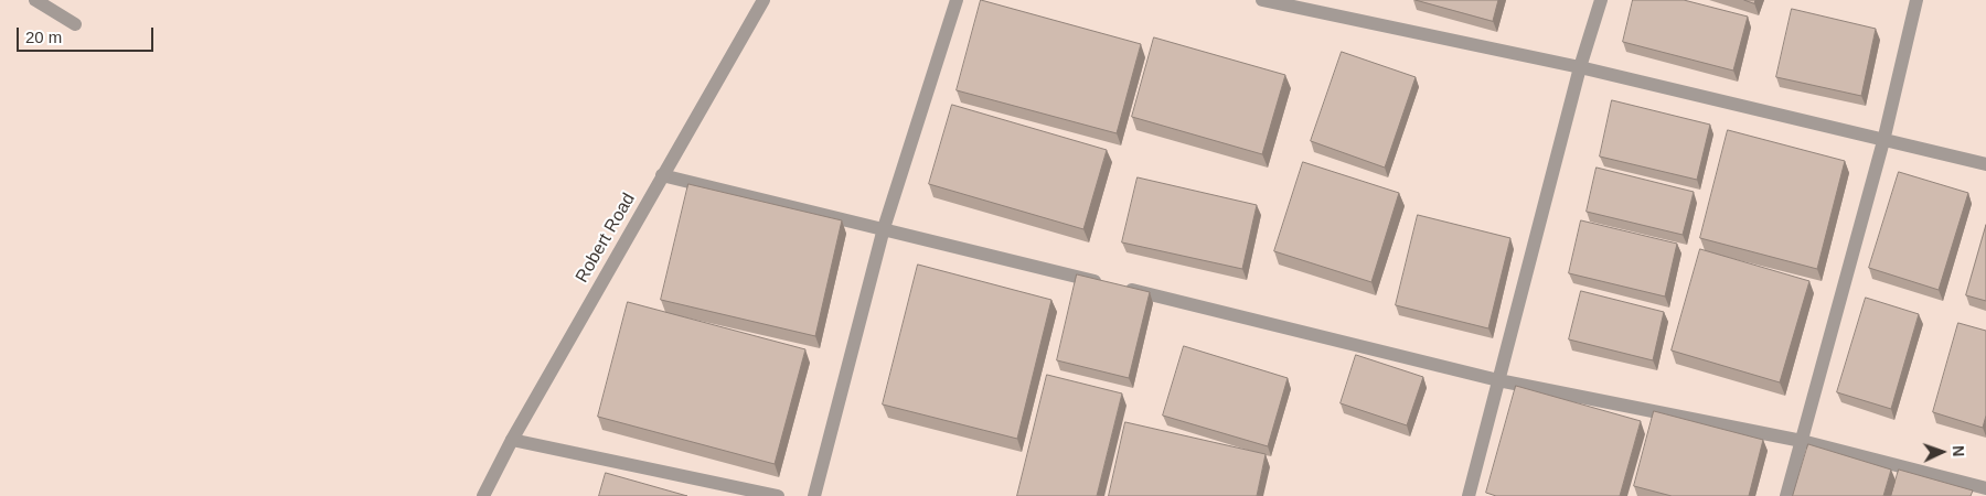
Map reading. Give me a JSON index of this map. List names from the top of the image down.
{
  "streets": {
    "street": ["Robert Road"]
  },
  "scale_bar": "20 m",
  "north": "right"
}
